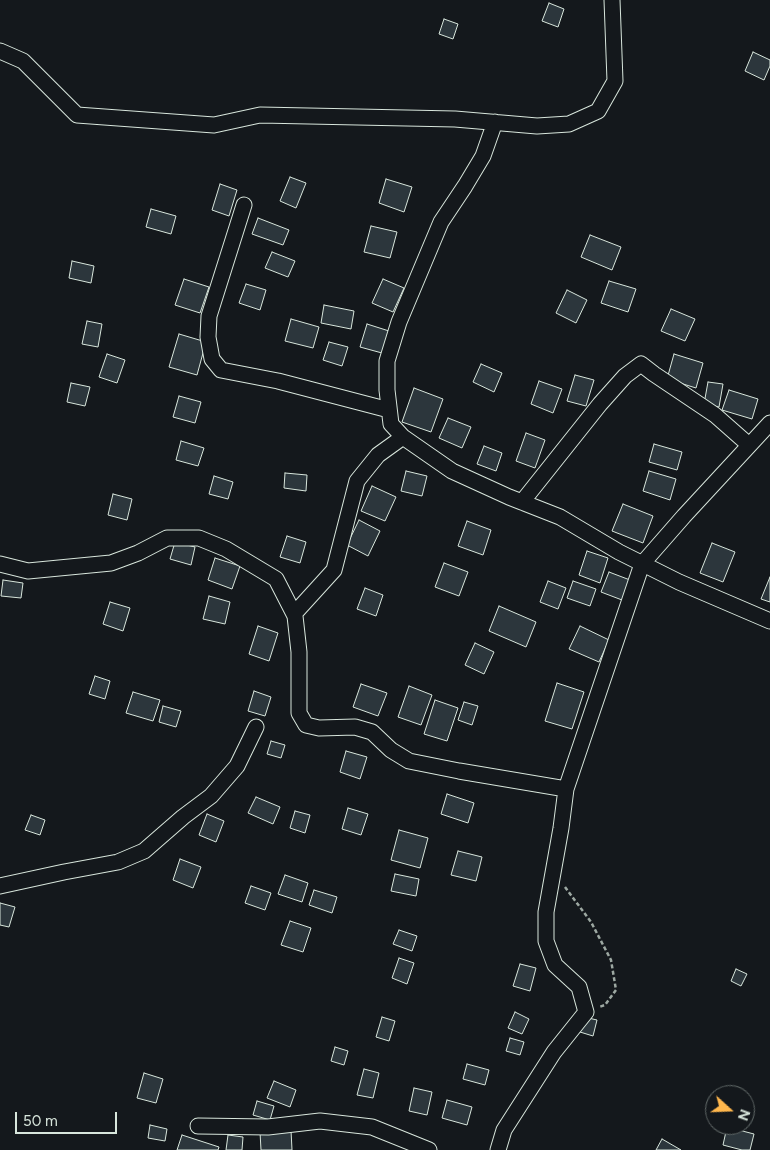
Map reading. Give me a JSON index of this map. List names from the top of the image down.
{
  "scale_bar": "50 m",
  "north": "right"
}
